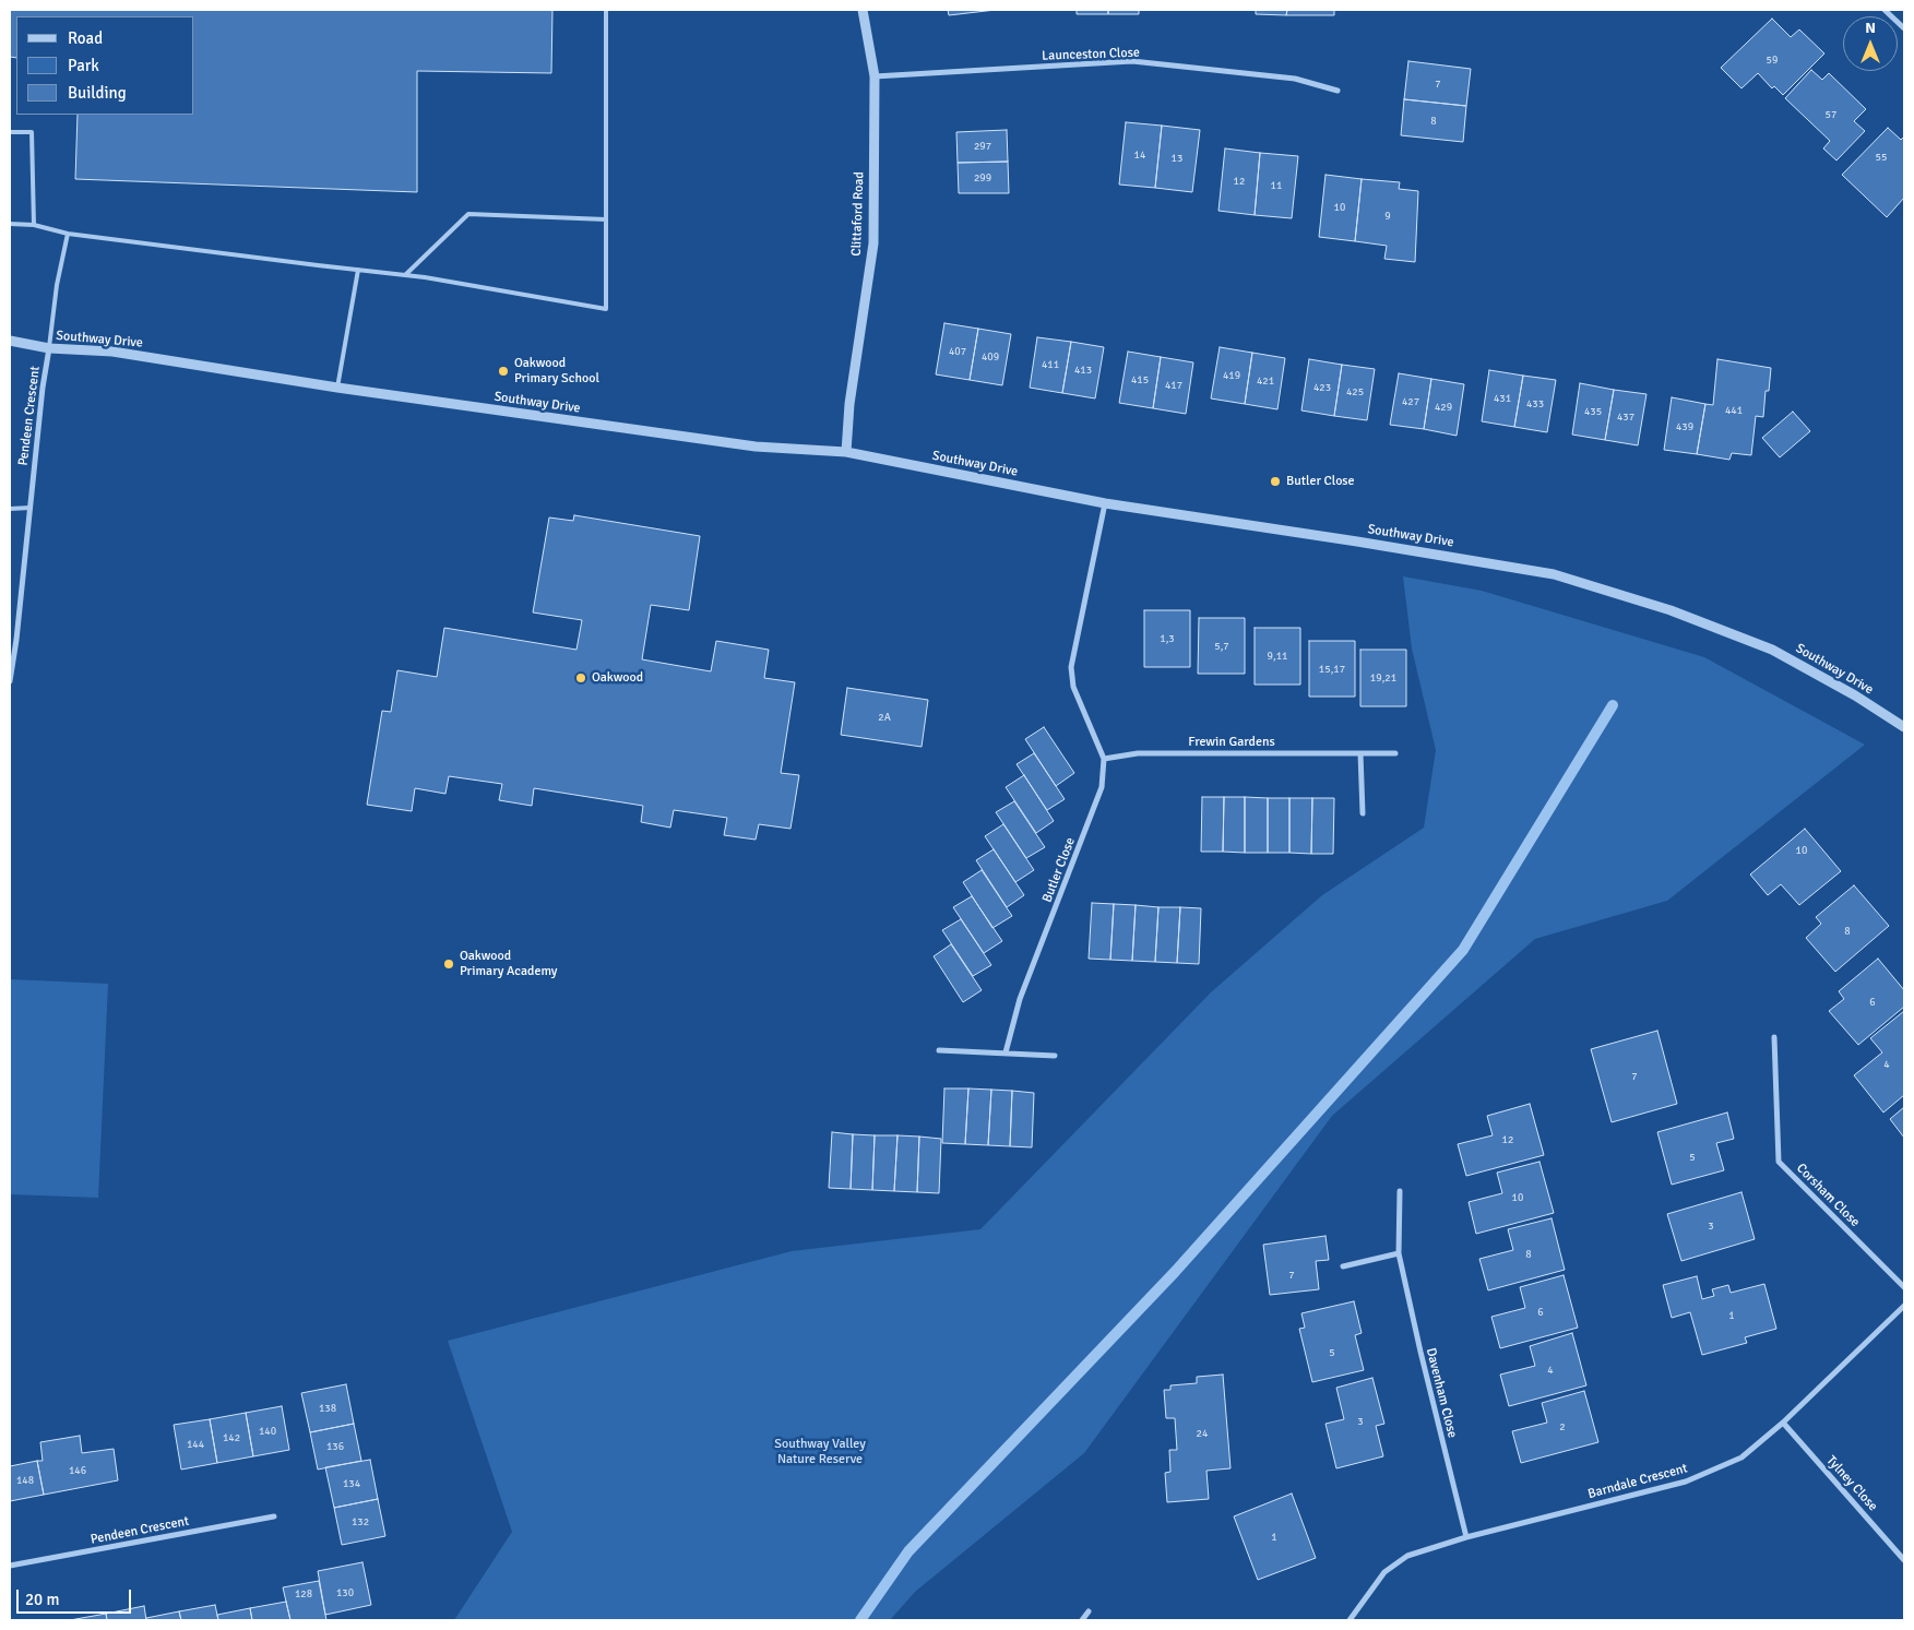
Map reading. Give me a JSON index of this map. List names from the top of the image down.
{
  "streets": {
    "street": [
      "Launceston Close",
      "Clittaford Road",
      "Southway Drive",
      "Pendeen Crescent",
      "Frewin Gardens",
      "Butler Close",
      "Corsham Close",
      "Davenham Close",
      "Barndale Crescent",
      "Tylney Close"
    ]
  },
  "crossings": [
    ["Launceston Close", "Clittaford Road"],
    ["Clittaford Road", "Southway Drive"],
    ["Southway Drive", "Pendeen Crescent"],
    ["Southway Drive", "Butler Close"],
    ["Frewin Gardens", "Butler Close"],
    ["Davenham Close", "Barndale Crescent"],
    ["Barndale Crescent", "Tylney Close"]
  ],
  "parks": ["Southway Valley Nature Reserve"],
  "places": [
    "Oakwood Primary School",
    "Butler Close",
    "Oakwood",
    "Oakwood Primary Academy"
  ],
  "house_numbers": [
    "59",
    "7",
    "57",
    "8",
    "297",
    "14",
    "55",
    "13",
    "299",
    "12",
    "11",
    "10",
    "9",
    "407",
    "409",
    "411",
    "413",
    "419",
    "415",
    "421",
    "417",
    "423",
    "425",
    "431",
    "427",
    "433",
    "429",
    "441",
    "435",
    "437",
    "439",
    "1,3",
    "5,7",
    "9,11",
    "15,17",
    "19,21",
    "2A",
    "10",
    "8",
    "6",
    "4",
    "7",
    "12",
    "5",
    "10",
    "3",
    "8",
    "7",
    "6",
    "1",
    "5",
    "4",
    "138",
    "3",
    "2",
    "140",
    "24",
    "142",
    "144",
    "136",
    "146",
    "148",
    "134",
    "132",
    "1",
    "130",
    "128"
  ],
  "legend": ["Road", "Park", "Building"],
  "scale_bar": "20 m",
  "north": "top"
}
